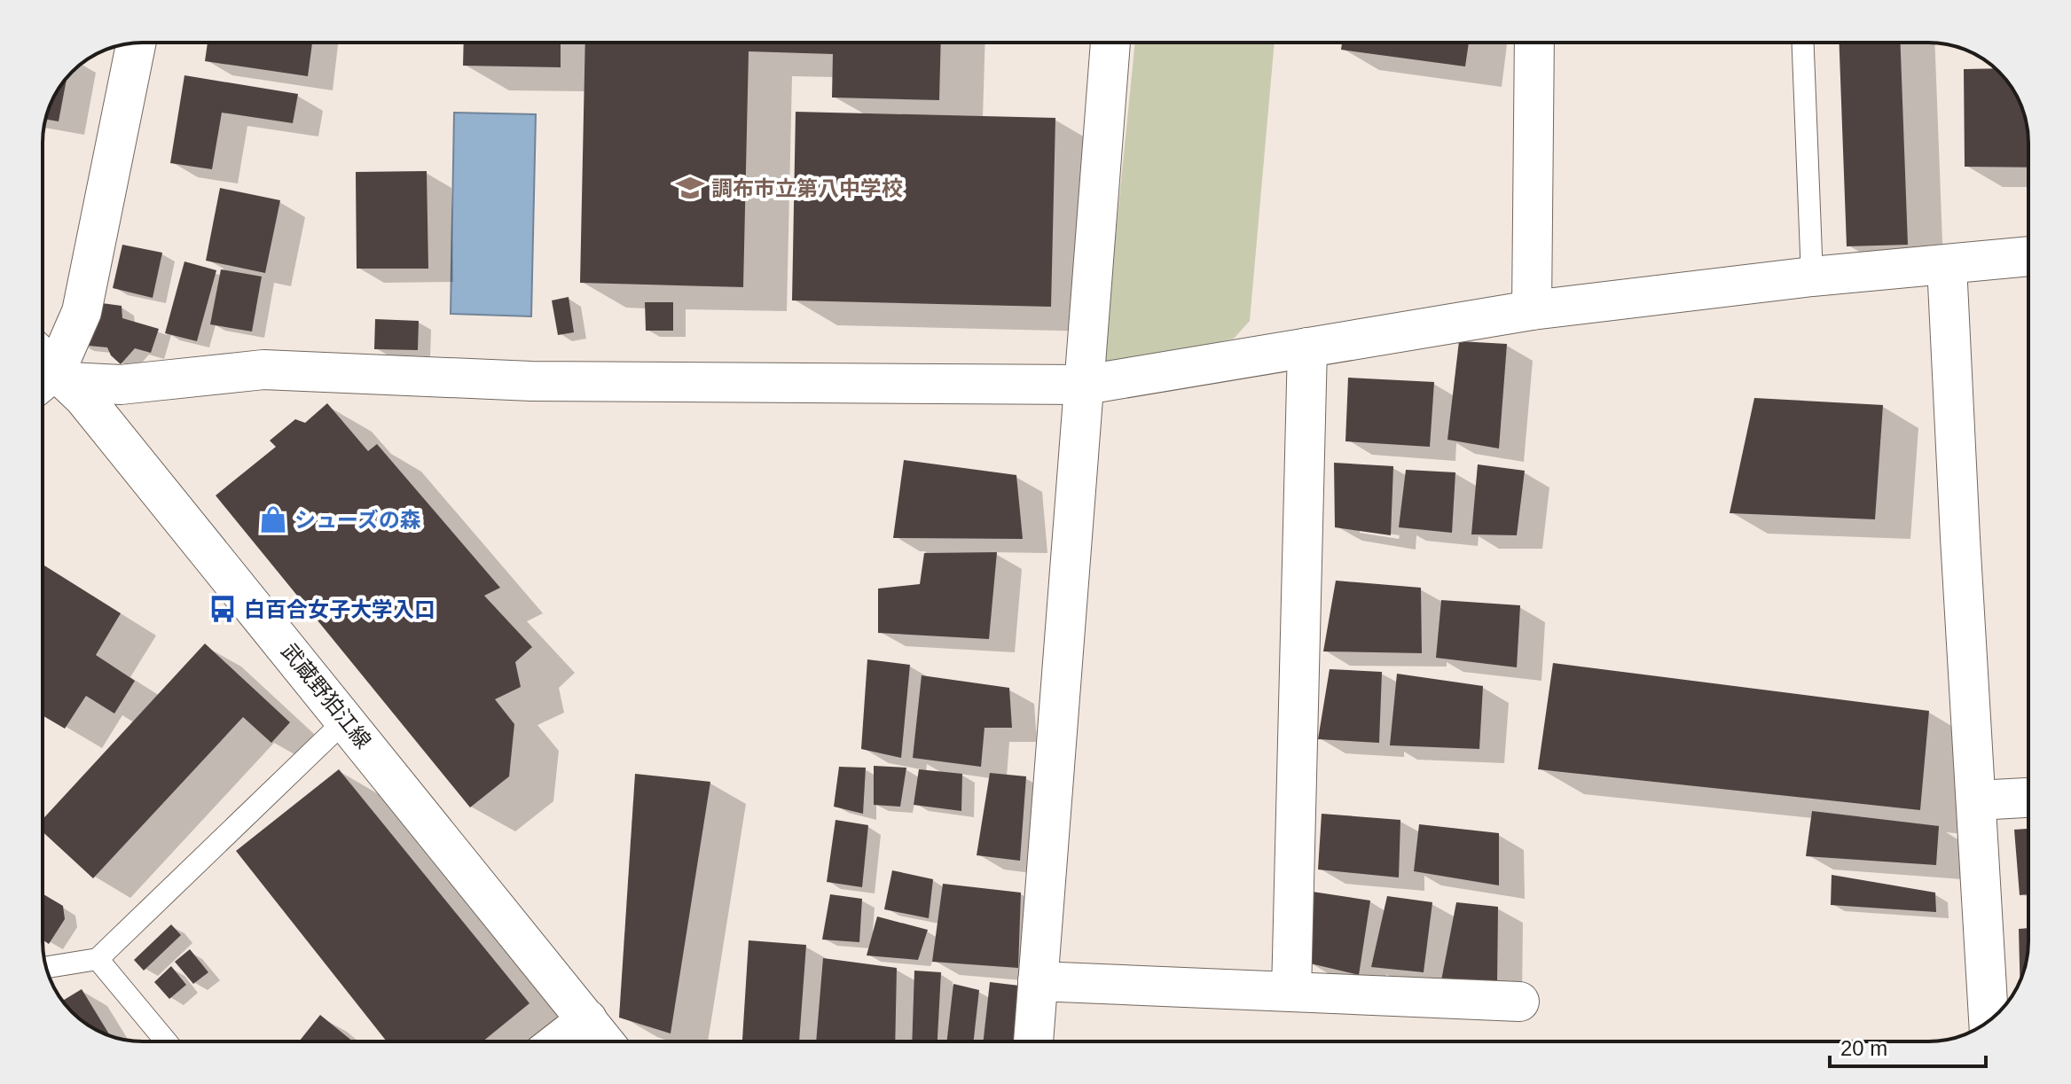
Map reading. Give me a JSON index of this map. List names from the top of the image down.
{
  "streets": {
    "street": ["武蔵野狛江線"]
  },
  "places": {
    "school or university": ["調布市立第八中学校"],
    "shop": ["シューズの森"],
    "bus stop": ["白百合女子大学入口"]
  },
  "scale_bar": "20 m"
}
